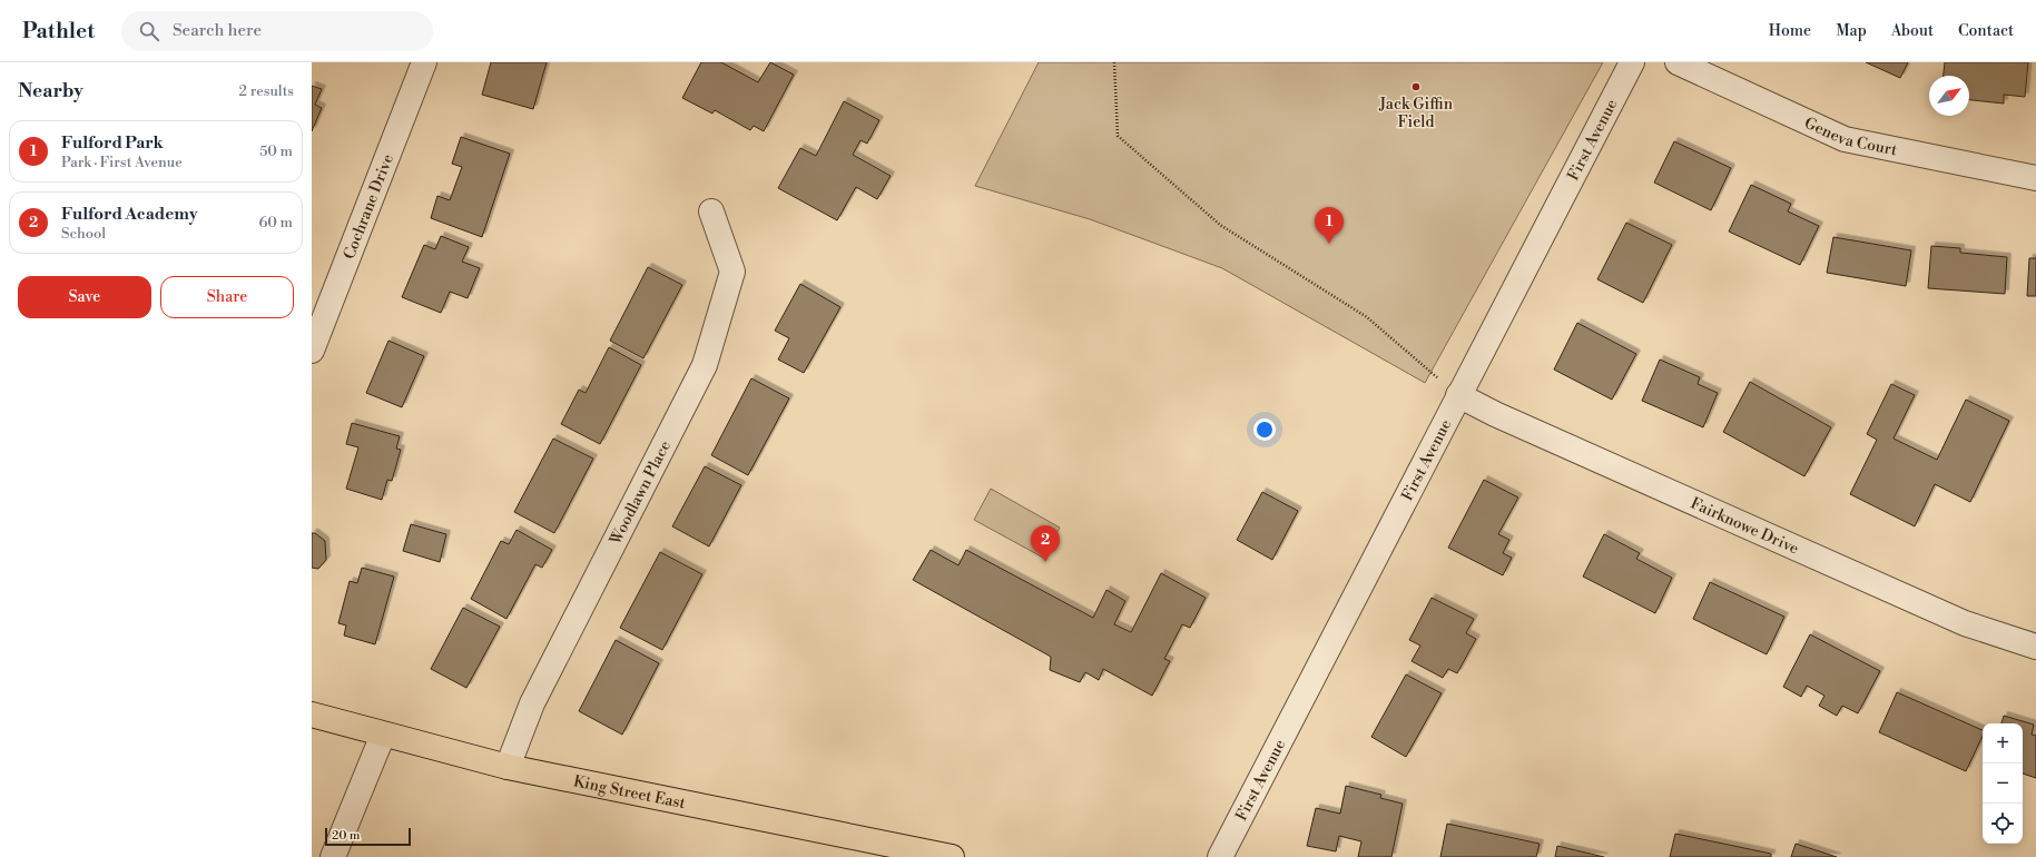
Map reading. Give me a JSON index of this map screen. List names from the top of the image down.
{
  "streets": {
    "main road": ["King Street East"],
    "street": [
      "Geneva Court",
      "First Avenue",
      "Cochrane Drive",
      "Woodlawn Place",
      "Fairknowe Drive"
    ]
  },
  "crossings": [
    ["First Avenue", "Fairknowe Drive"],
    ["Woodlawn Place", "King Street East"]
  ],
  "places": ["Jack Giffin Field"],
  "scale_bar": "20 m",
  "north": "top right",
  "page": {
    "header": "Pathlet",
    "search": "Search here",
    "nav": [
      "Home",
      "Map",
      "About",
      "Contact"
    ],
    "heading": ["Nearby", "2 results"],
    "list": [
      {
        "mark": "1",
        "name": "Fulford Park",
        "note": "Park · First Avenue",
        "value": "50 m"
      },
      {
        "mark": "2",
        "name": "Fulford Academy",
        "note": "School",
        "value": "60 m"
      }
    ],
    "pins": ["1", "2"],
    "buttons": ["Save", "Share"],
    "map_buttons": ["+", "−"],
    "scale": "20 m"
  }
}
